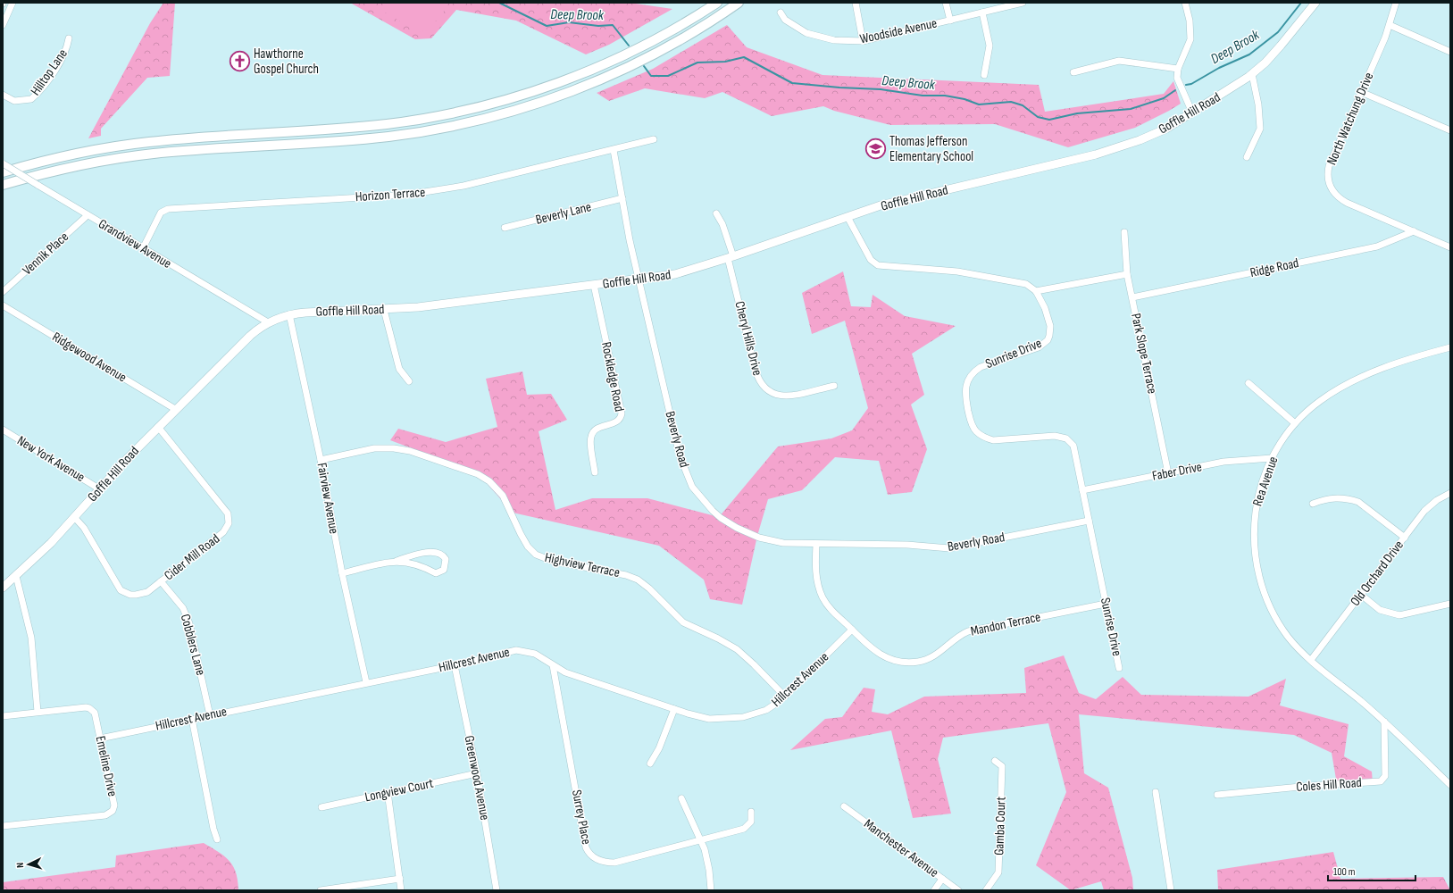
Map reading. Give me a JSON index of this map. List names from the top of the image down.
{
  "streets": {
    "main road": ["Goffle Hill Road"],
    "street": [
      "Woodside Avenue",
      "Hilltop Lane",
      "North Watchung Drive",
      "Horizon Terrace",
      "Beverly Lane",
      "Grandview Avenue",
      "Vennik Place",
      "Ridge Road",
      "Cheryl Hills Drive",
      "Sunrise Drive",
      "Park Slope Terrace",
      "Ridgewood Avenue",
      "Rockledge Road",
      "Beverly Road",
      "New York Avenue",
      "Faber Drive",
      "Rea Avenue",
      "Fairview Avenue",
      "Cider Mill Road",
      "Highview Terrace",
      "Old Orchard Drive",
      "Mandon Terrace",
      "Cobblers Lane",
      "Hillcrest Avenue",
      "Emeline Drive",
      "Greenwood Avenue",
      "Coles Hill Road",
      "Longview Court",
      "Surrey Place",
      "Gamba Court",
      "Manchester Avenue"
    ]
  },
  "crossings": [
    ["Goffle Hill Road", "Grandview Avenue"],
    ["Goffle Hill Road", "Cheryl Hills Drive"],
    ["Goffle Hill Road", "Ridgewood Avenue"],
    ["Goffle Hill Road", "Rockledge Road"],
    ["Goffle Hill Road", "Beverly Road"],
    ["Goffle Hill Road", "New York Avenue"],
    ["Goffle Hill Road", "Fairview Avenue"],
    ["Goffle Hill Road", "Cider Mill Road"],
    ["North Watchung Drive", "Ridge Road"],
    ["Horizon Terrace", "Grandview Avenue"],
    ["Horizon Terrace", "Beverly Road"],
    ["Beverly Lane", "Beverly Road"],
    ["Grandview Avenue", "Vennik Place"],
    ["Ridge Road", "Park Slope Terrace"],
    ["Sunrise Drive", "Beverly Road"],
    ["Sunrise Drive", "Faber Drive"],
    ["Sunrise Drive", "Mandon Terrace"],
    ["Park Slope Terrace", "Faber Drive"],
    ["Beverly Road", "Mandon Terrace"],
    ["Faber Drive", "Rea Avenue"],
    ["Rea Avenue", "Old Orchard Drive"],
    ["Rea Avenue", "Coles Hill Road"],
    ["Fairview Avenue", "Highview Terrace"],
    ["Fairview Avenue", "Hillcrest Avenue"],
    ["Cider Mill Road", "Cobblers Lane"],
    ["Highview Terrace", "Hillcrest Avenue"],
    ["Mandon Terrace", "Hillcrest Avenue"],
    ["Cobblers Lane", "Hillcrest Avenue"],
    ["Hillcrest Avenue", "Emeline Drive"],
    ["Hillcrest Avenue", "Greenwood Avenue"],
    ["Hillcrest Avenue", "Surrey Place"],
    ["Greenwood Avenue", "Longview Court"]
  ],
  "water": ["Deep Brook"],
  "places": {
    "church": ["Hawthorne Gospel Church"],
    "school or university": ["Thomas Jefferson Elementary School"]
  },
  "scale_bar": "100 m",
  "north": "left"
}
